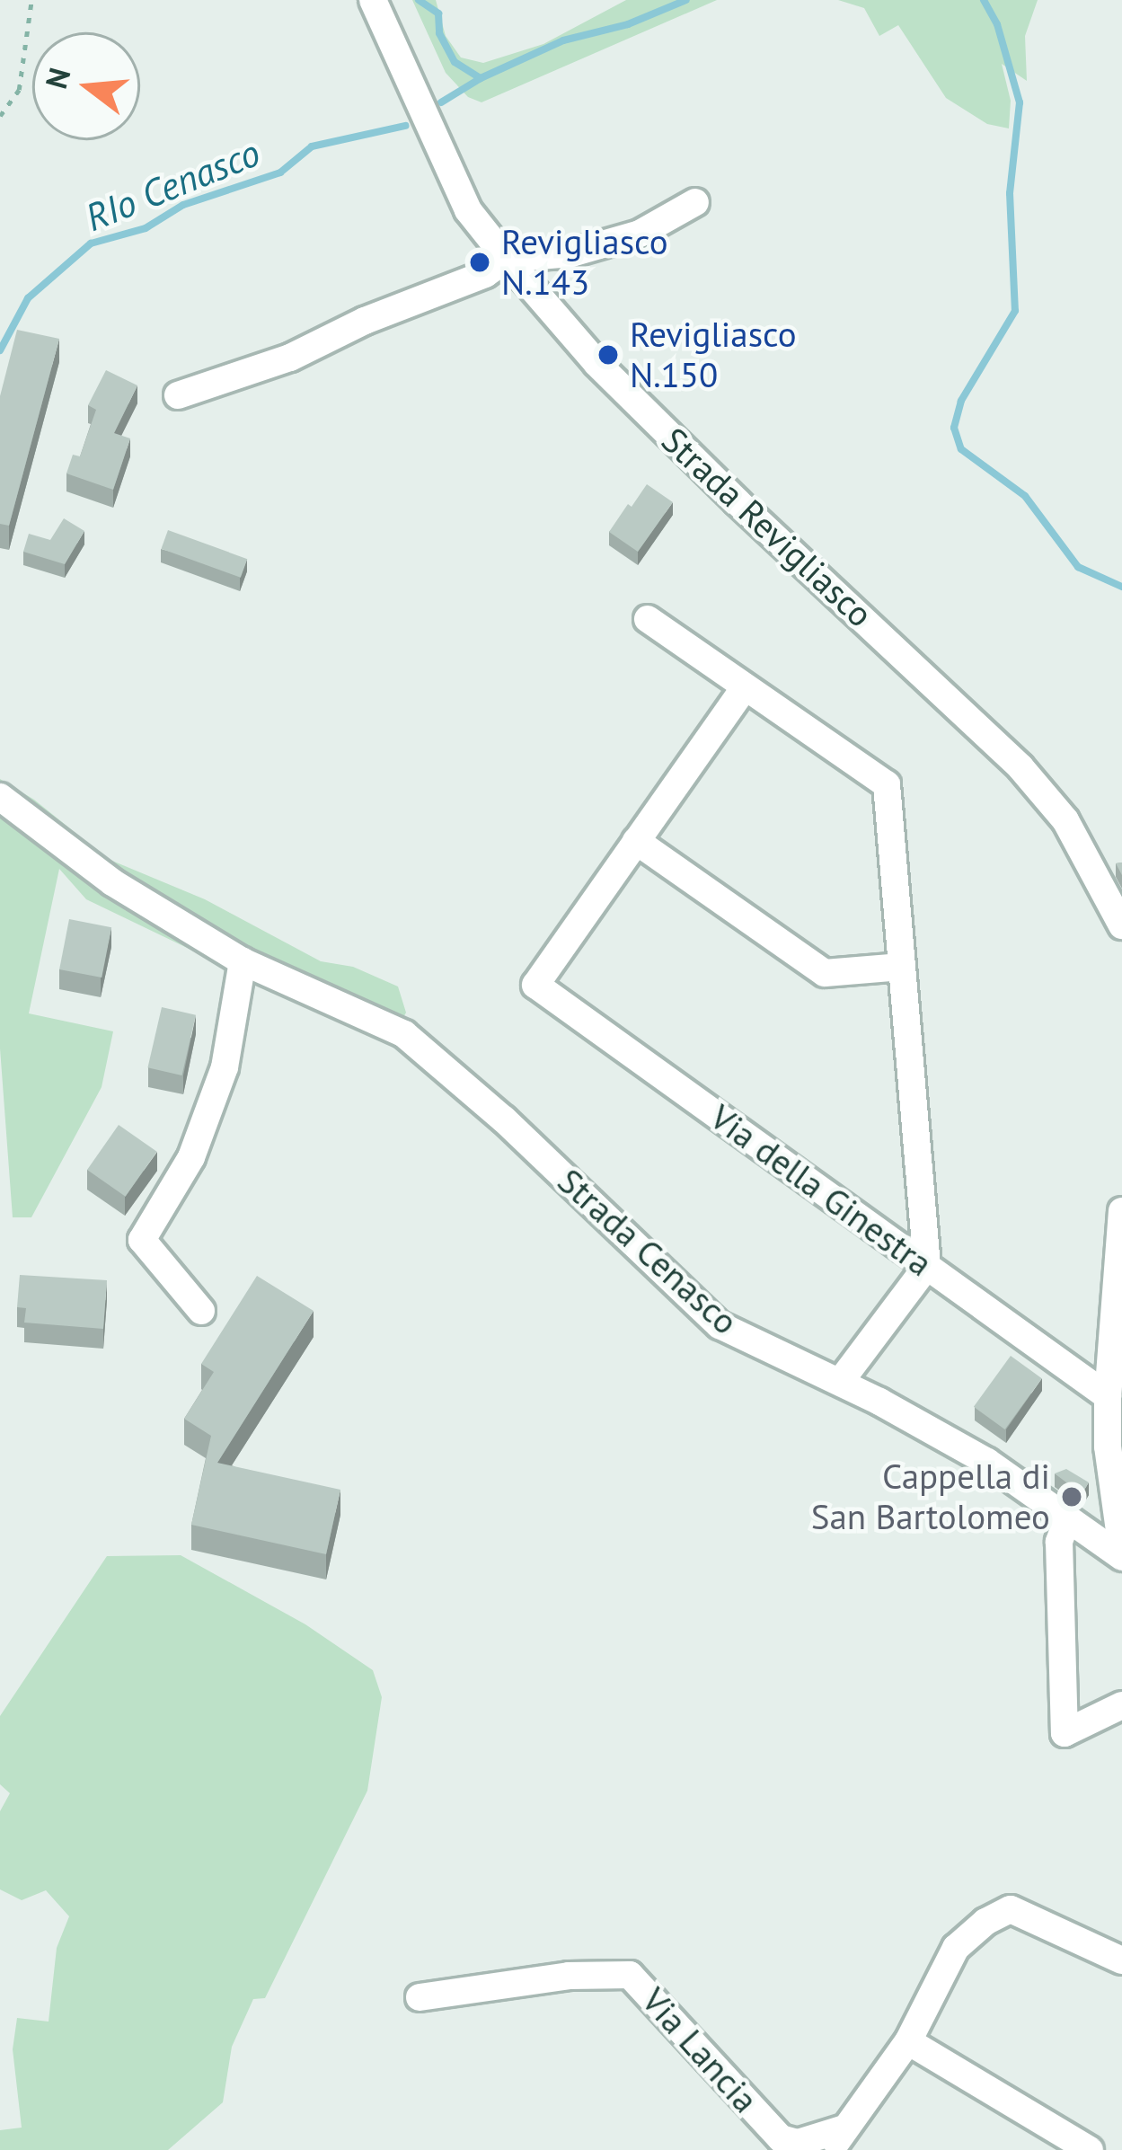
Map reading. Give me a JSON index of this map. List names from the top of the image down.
{
  "streets": {
    "street": [
      "Strada Revigliasco",
      "Via della Ginestra",
      "Strada Cenasco",
      "Via Lancia"
    ]
  },
  "water": ["RIo Cenasco"],
  "places": ["Revigliasco N.143", "Revigliasco N.150", "Cappella di San Bartolomeo"],
  "north": "left"
}
